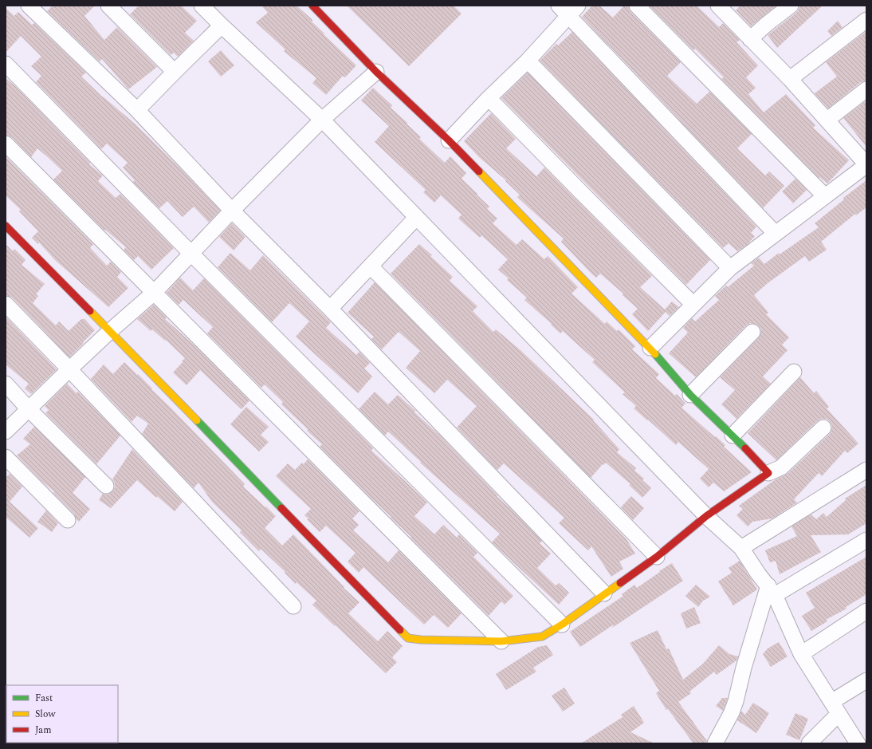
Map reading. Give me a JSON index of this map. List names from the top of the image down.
{
  "legend": ["Fast", "Slow", "Jam"]
}
